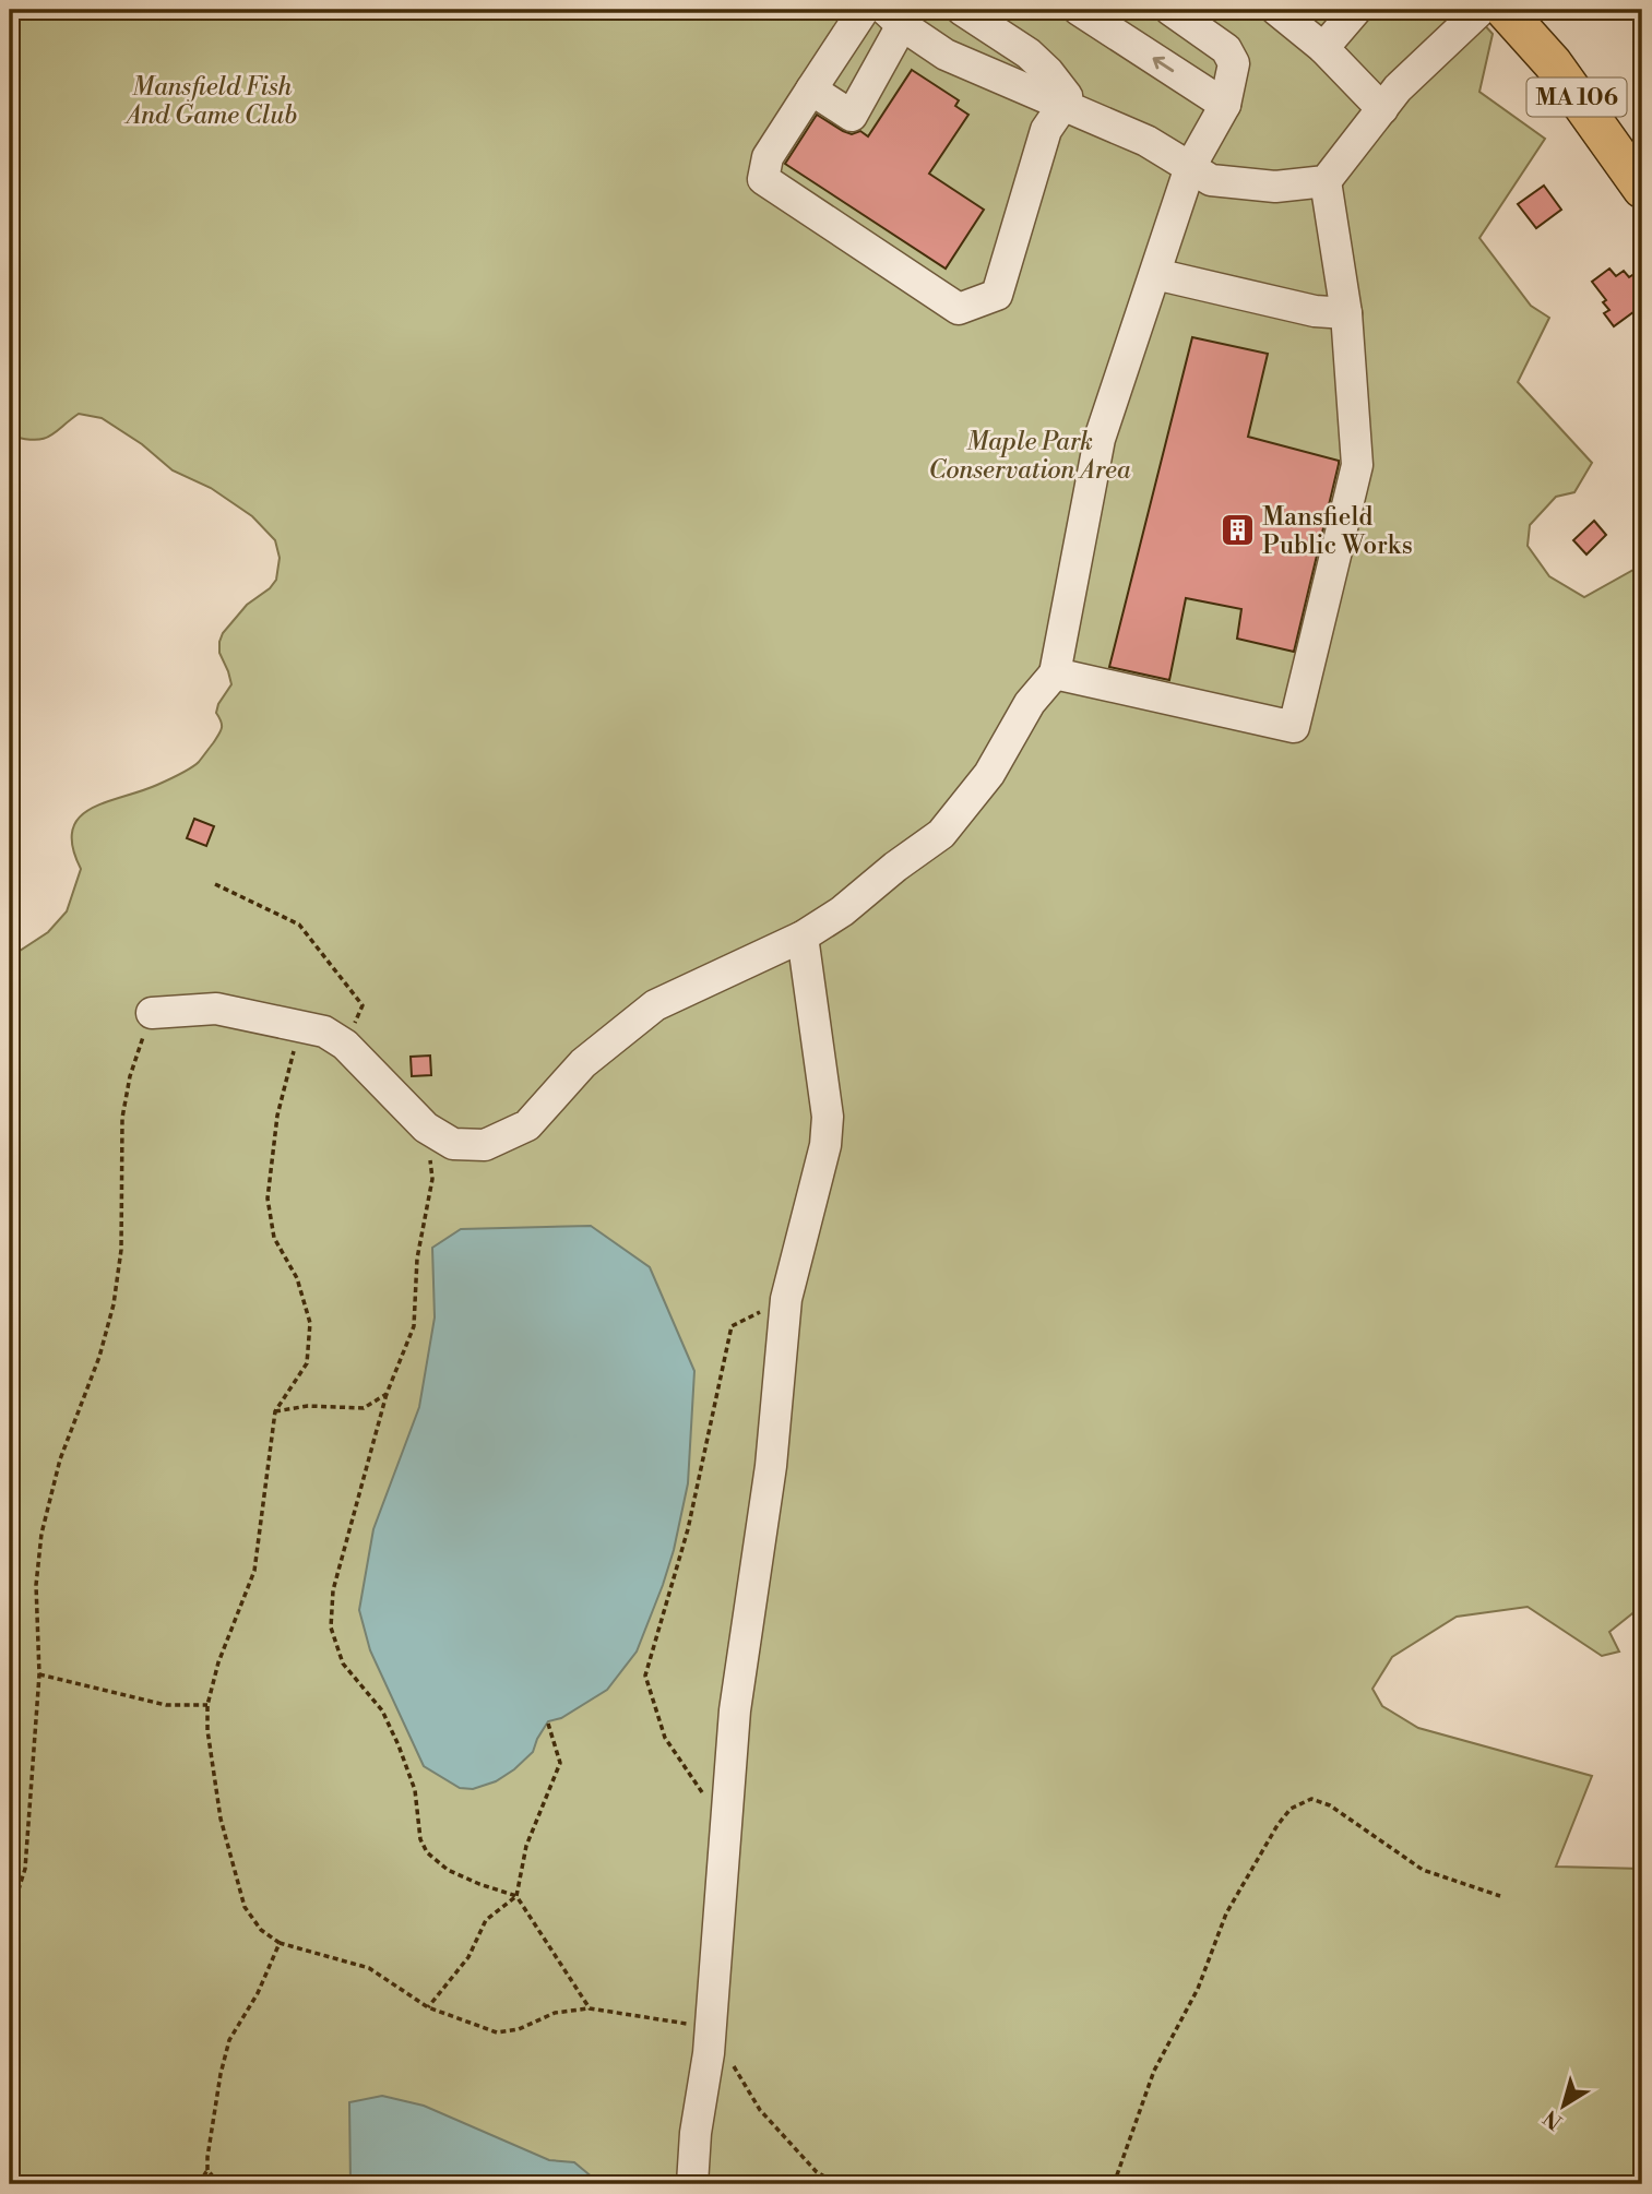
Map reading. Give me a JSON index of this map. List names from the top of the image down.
{
  "streets": {
    "main road": ["MA 106"]
  },
  "parks": ["Mansfield Fish And Game Club", "Maple Park Conservation Area"],
  "places": {
    "building": ["Mansfield Public Works"]
  },
  "north": "bottom left"
}
